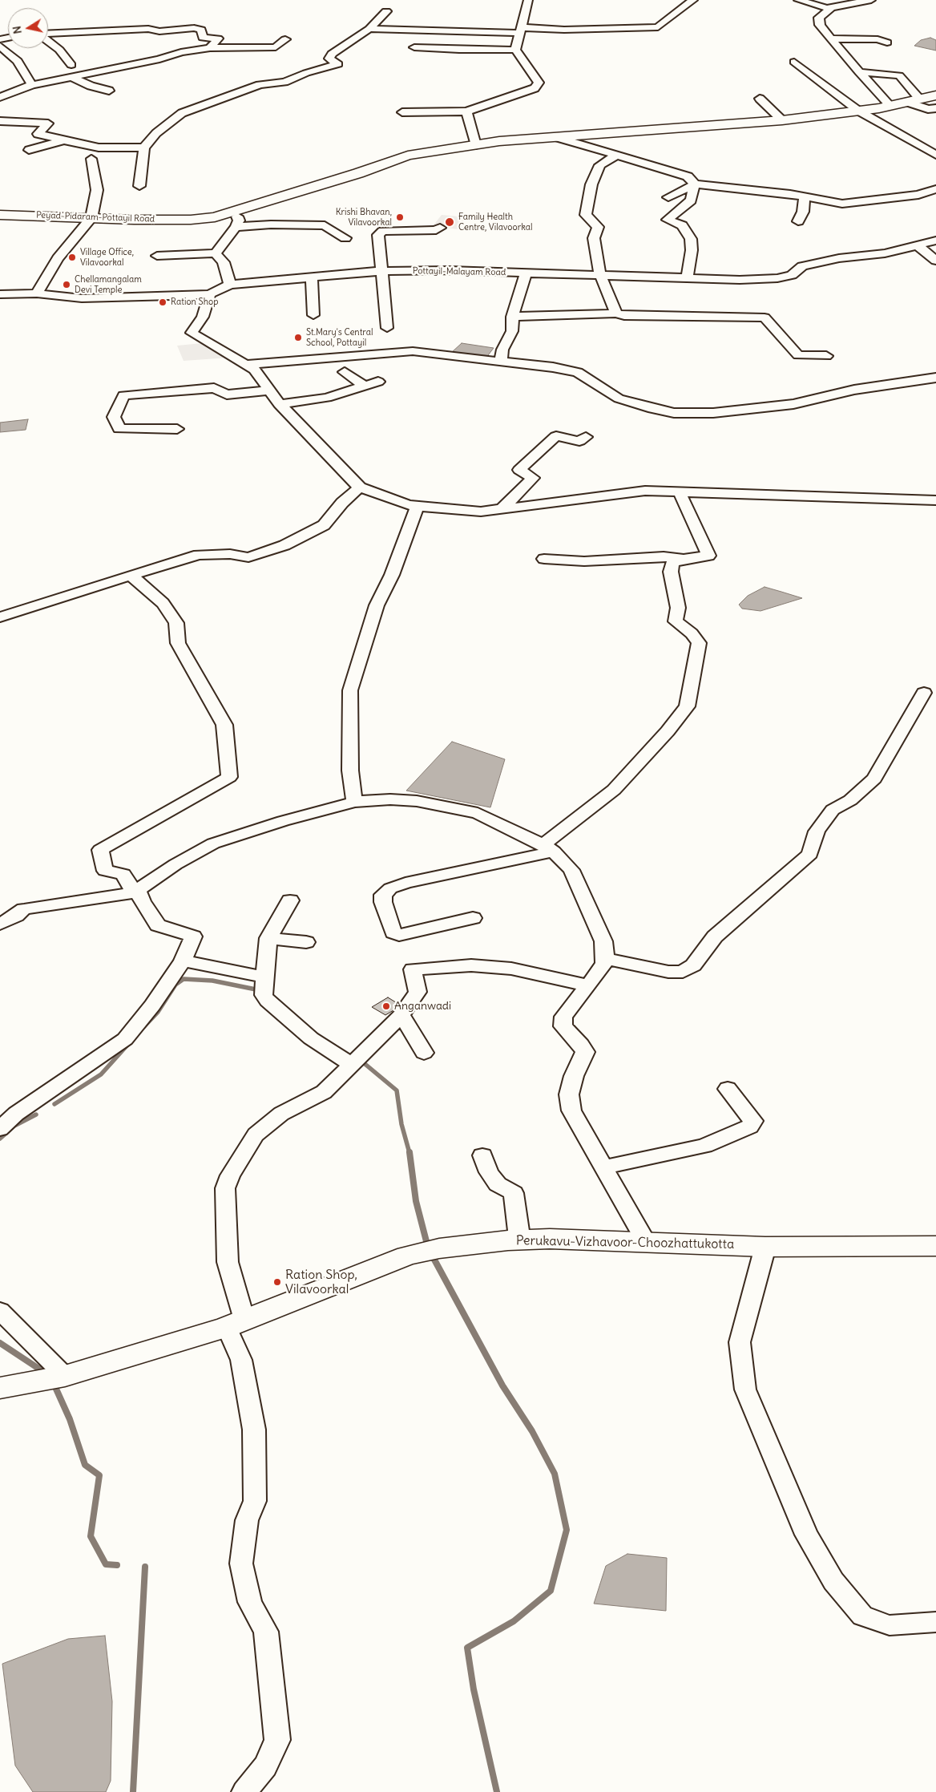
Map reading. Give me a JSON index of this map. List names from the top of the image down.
{
  "streets": {
    "street": ["Peyad-Pidaram-Pottayil Road", "Pottayil-Malayam Road", "Perukavu-Vizhavoor-Choozhattukotta"]
  },
  "places": [
    "Krishi Bhavan, Vilavoorkal",
    "Family Health Centre, Vilavoorkal",
    "Village Office, Vilavoorkal",
    "Chellamangalam Devi Temple",
    "Ration Shop",
    "St.Mary's Central School, Pottayil",
    "Anganwadi",
    "Ration Shop, Vilavoorkal"
  ],
  "north": "left"
}
